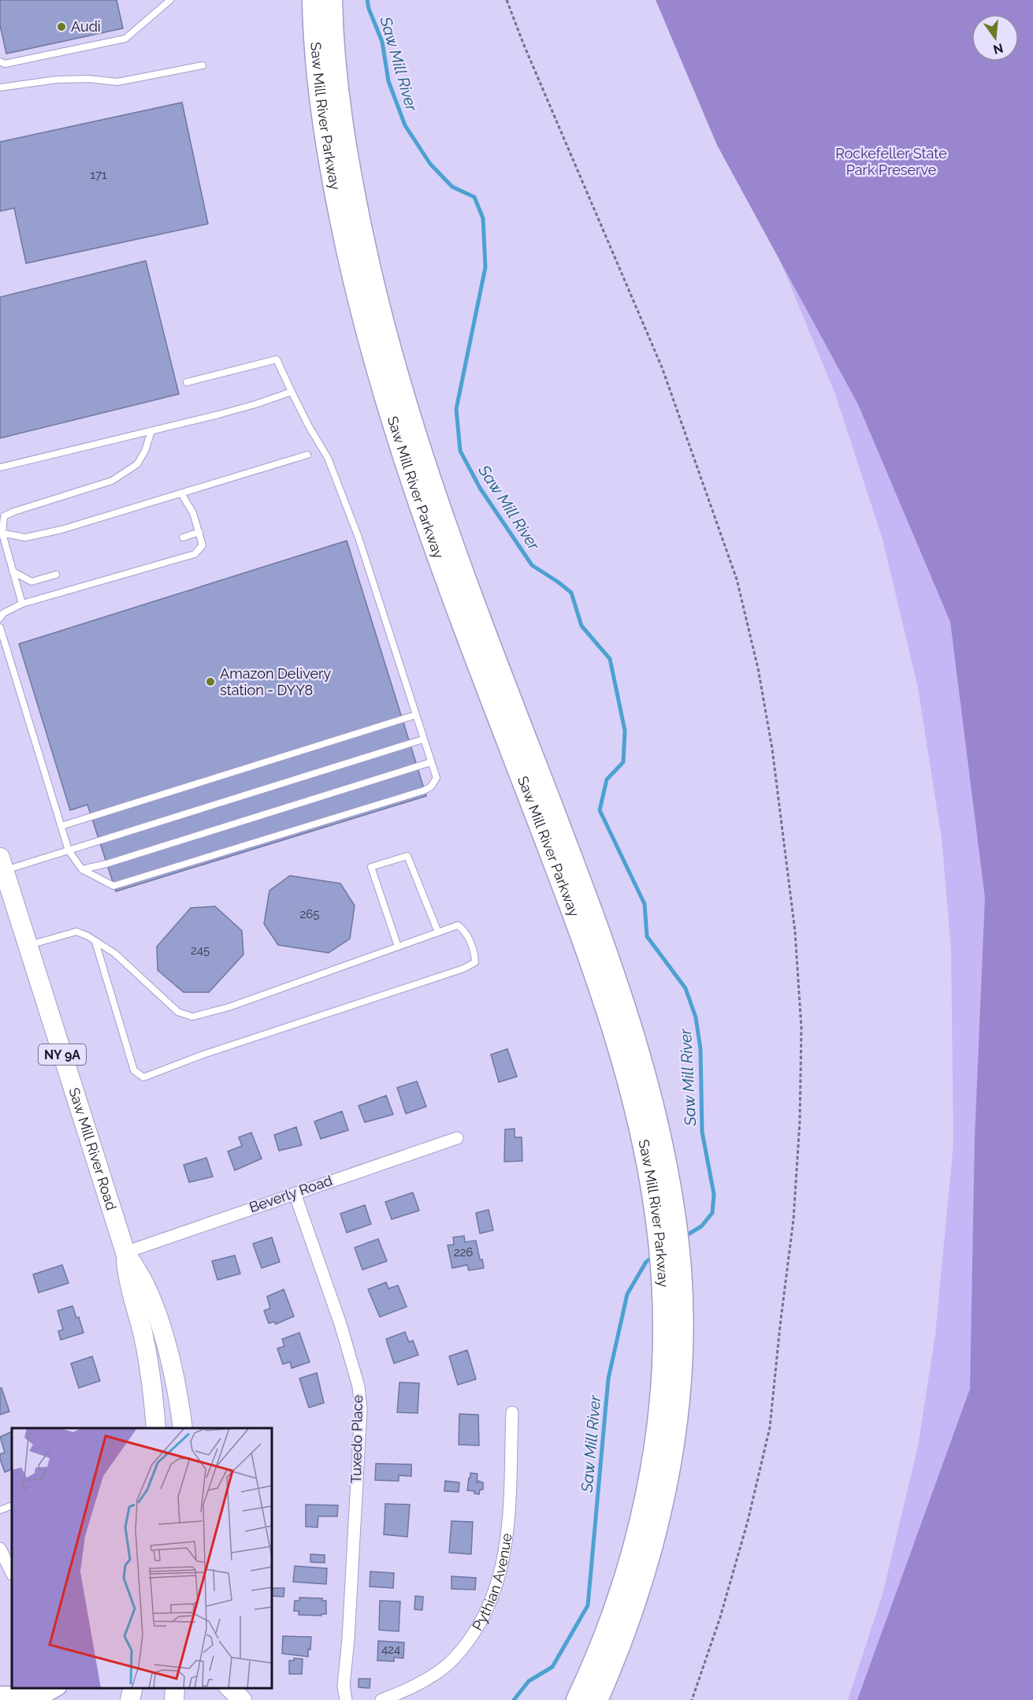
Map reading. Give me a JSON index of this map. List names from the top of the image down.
{
  "streets": {
    "highway": ["Saw Mill River Parkway"],
    "main road": ["NY 9A", "Saw Mill River Road"],
    "street": ["Beverly Road", "Tuxedo Place", "Pythian Avenue"]
  },
  "crossings": [
    ["Saw Mill River Road", "Beverly Road"],
    ["Beverly Road", "Tuxedo Place"]
  ],
  "water": ["Saw Mill River"],
  "parks": ["Rockefeller State Park Preserve"],
  "places": ["Audi", "Amazon Delivery station - DYY8"],
  "house_numbers": [
    "171",
    "265",
    "245",
    "226",
    "424"
  ],
  "north": "bottom"
}
